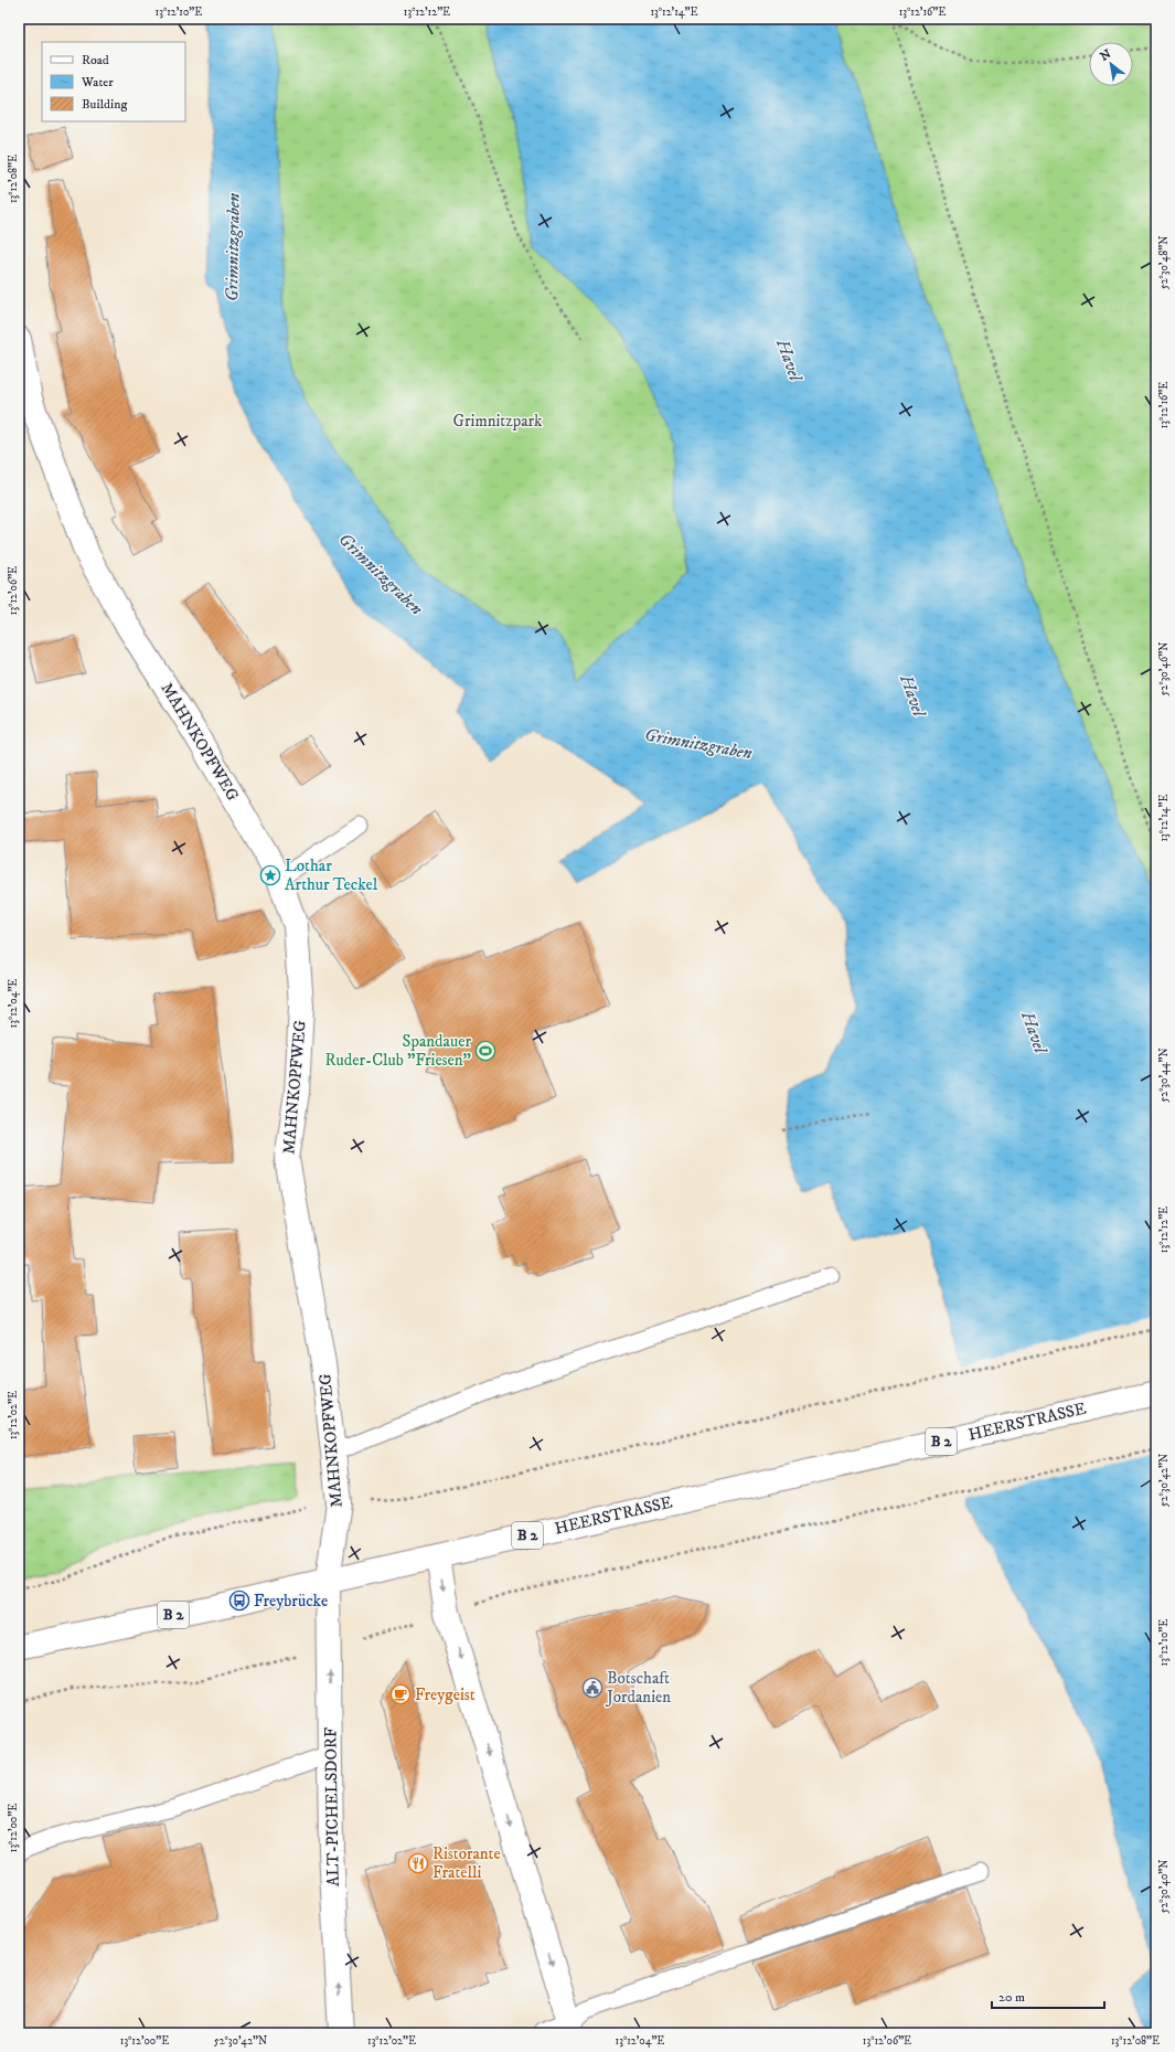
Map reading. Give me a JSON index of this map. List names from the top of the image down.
{
  "streets": {
    "street": [
      "MAHNKOPFWEG",
      "HEERSTRASSE",
      "B 2",
      "ALT-PICHELSDORF"
    ]
  },
  "crossings": [
    ["MAHNKOPFWEG", "HEERSTRASSE"],
    ["MAHNKOPFWEG", "ALT-PICHELSDORF"],
    ["HEERSTRASSE", "ALT-PICHELSDORF"]
  ],
  "water": ["Grimnitzgraben", "Havel"],
  "parks": ["Grimnitzpark"],
  "places": {
    "place": ["Lothar Arthur Teckel"],
    "sports": ["Spandauer Ruder-Club \"Friesen\""],
    "bus stop": ["Freybrücke"],
    "public building": ["Botschaft Jordanien"],
    "cafe": ["Freygeist"],
    "restaurant": ["Ristorante Fratelli"]
  },
  "legend": ["Road", "Water", "Building"],
  "scale_bar": "20 m",
  "north": "top left",
  "coordinates": [
    "13°12'10\"E",
    "13°12'12\"E",
    "13°12'14\"E",
    "13°12'16\"E",
    "13°12'08\"E",
    "52°30'48\"N",
    "13°12'06\"E",
    "52°30'46\"N",
    "13°12'04\"E",
    "52°30'44\"N",
    "13°12'02\"E",
    "52°30'42\"N",
    "13°12'00\"E",
    "52°30'40\"N"
  ]
}
